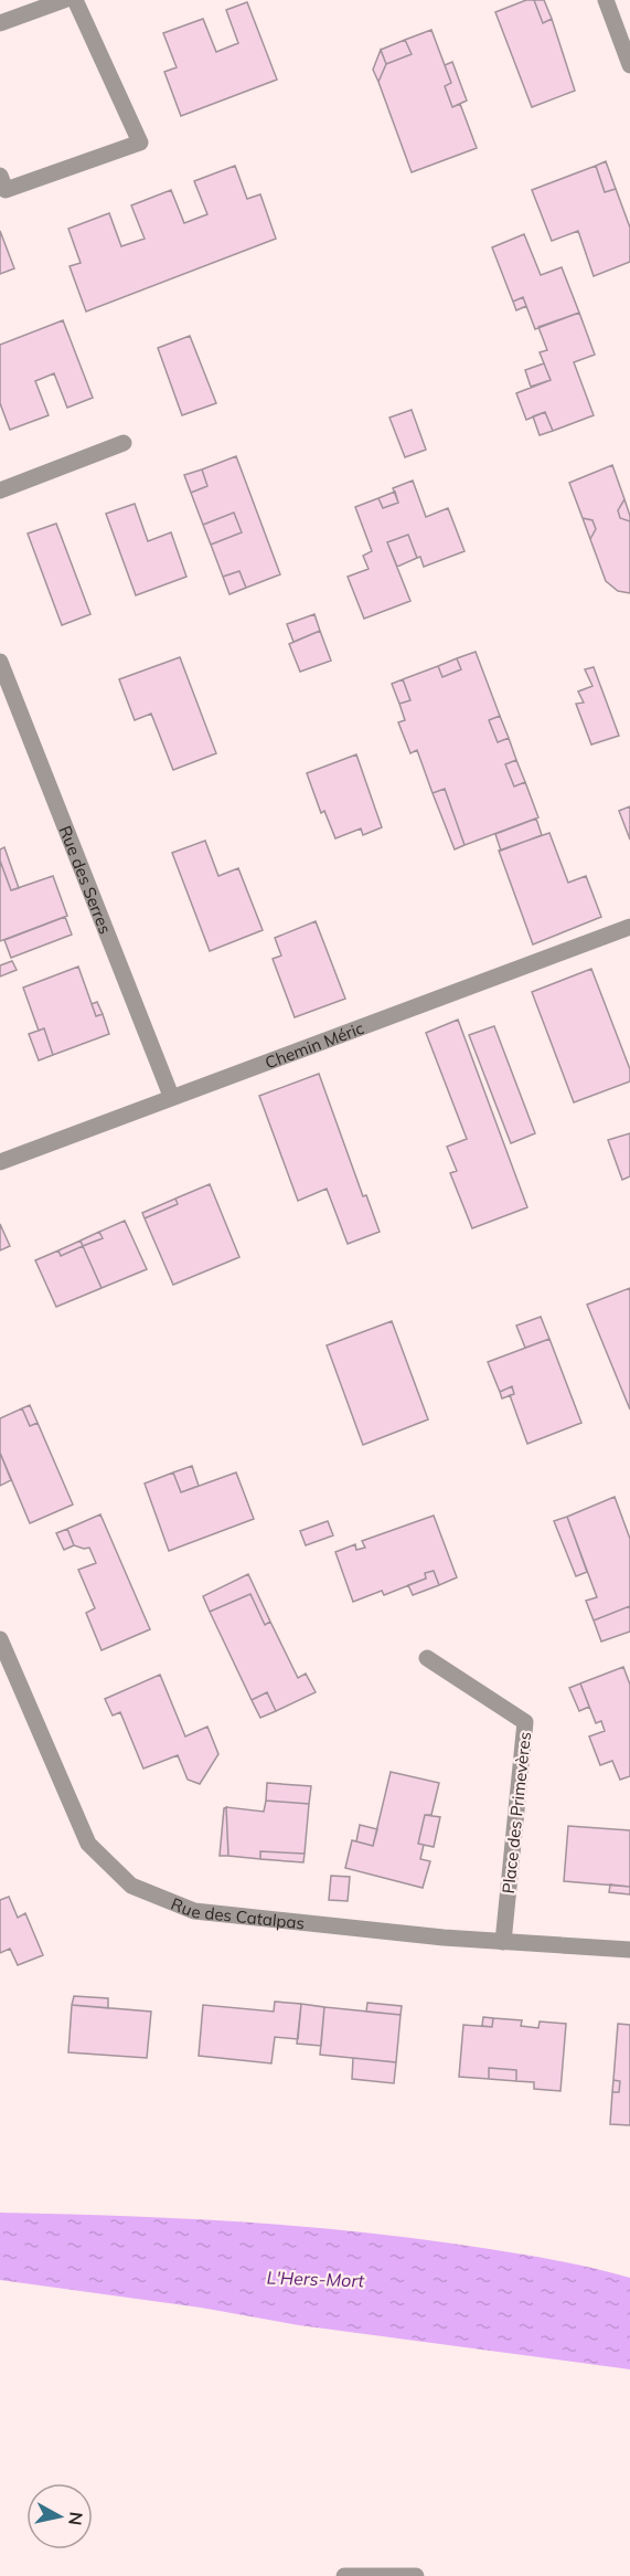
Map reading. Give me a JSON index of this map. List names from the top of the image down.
{
  "streets": {
    "street": [
      "Rue des Serres",
      "Chemin Méric",
      "Place des Primevères",
      "Rue des Catalpas"
    ]
  },
  "crossings": [
    ["Rue des Serres", "Chemin Méric"],
    ["Place des Primevères", "Rue des Catalpas"]
  ],
  "water": ["L'Hers-Mort"],
  "north": "right"
}
